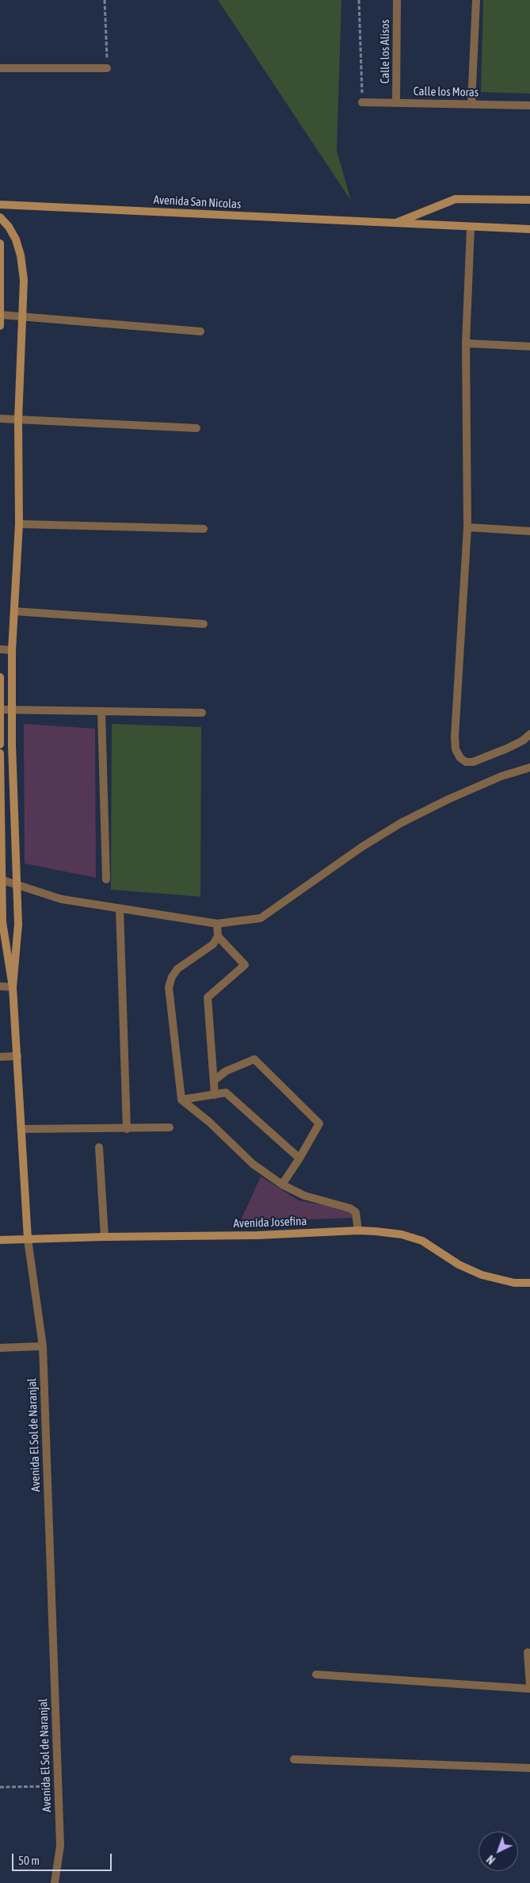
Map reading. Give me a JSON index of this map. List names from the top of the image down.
{
  "streets": {
    "street": [
      "Calle los Alisos",
      "Calle los Moras",
      "Avenida San Nicolas",
      "Avenida Josefina",
      "Avenida El Sol de Naranjal"
    ]
  },
  "crossings": [
    ["Calle los Alisos", "Calle los Moras"],
    ["Avenida Josefina", "Avenida El Sol de Naranjal"]
  ],
  "scale_bar": "50 m",
  "north": "bottom left"
}
